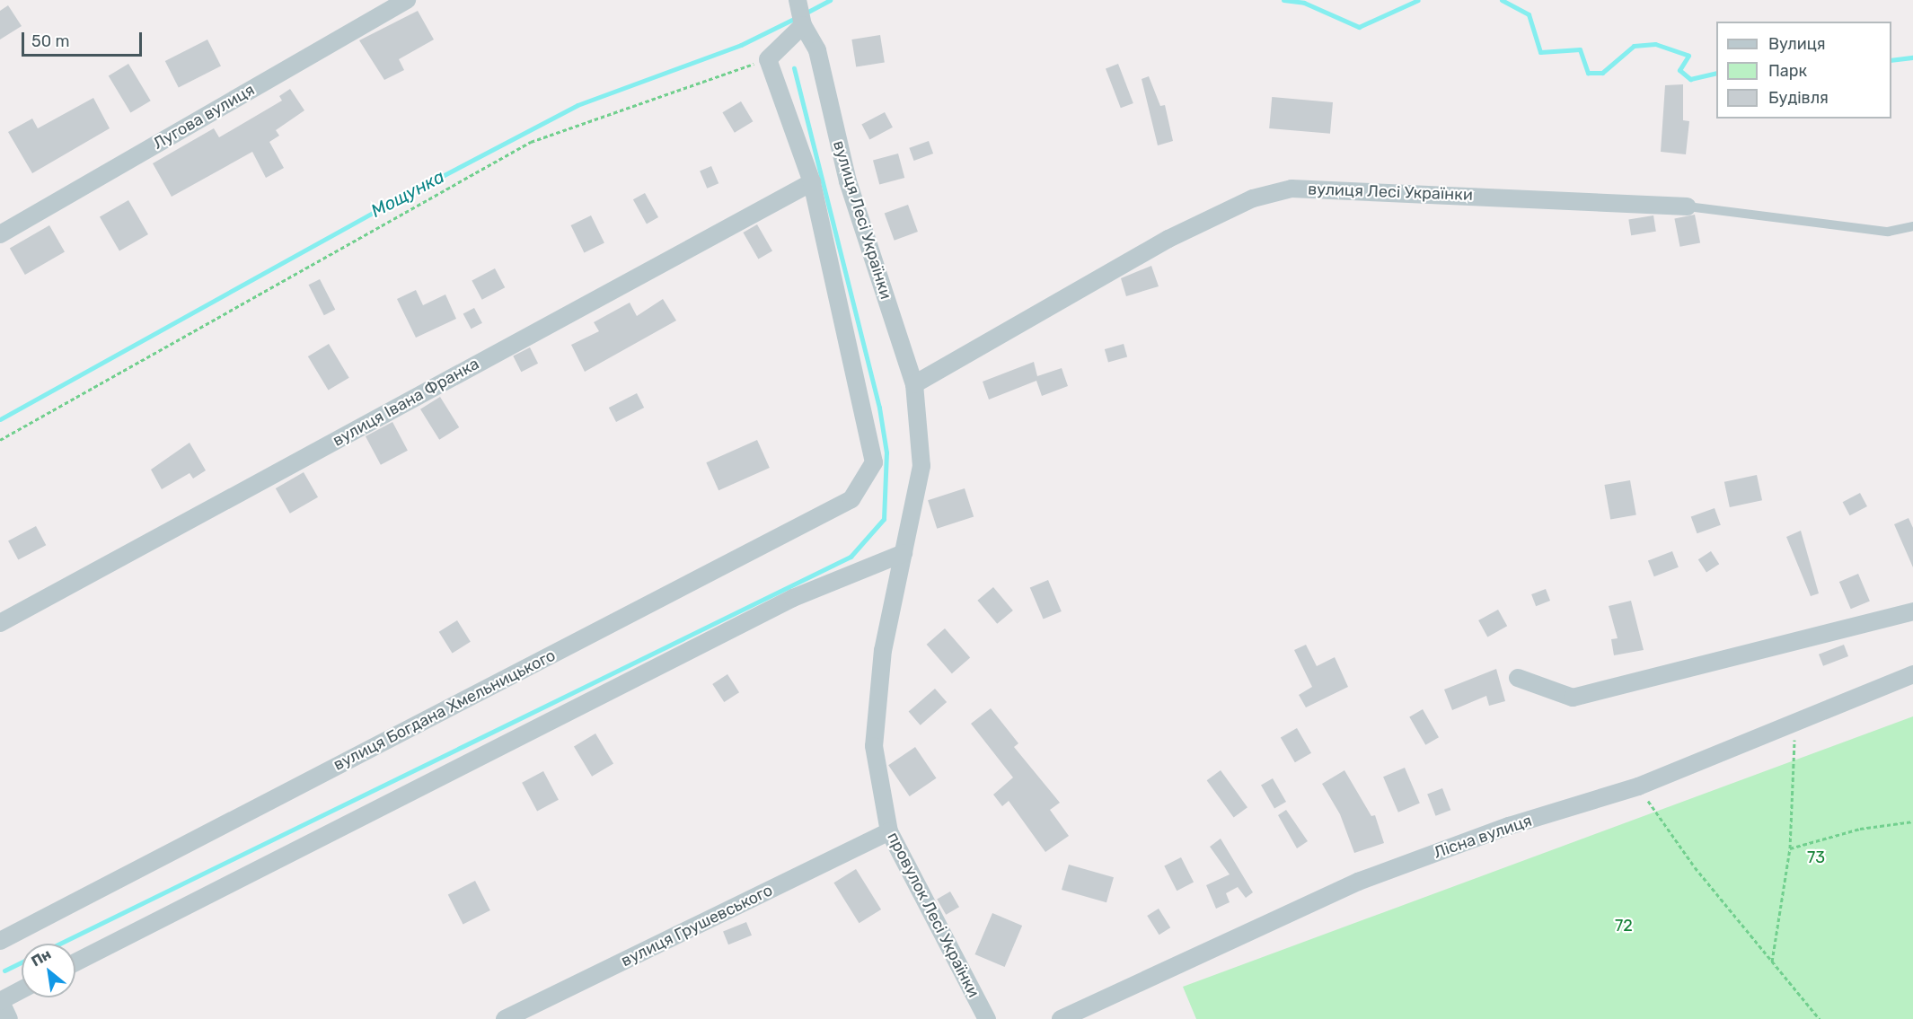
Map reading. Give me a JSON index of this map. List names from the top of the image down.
{
  "streets": {
    "street": [
      "Лугова вулиця",
      "вулиця Лесі Українки",
      "вулиця Івана Франка",
      "вулиця Богдана Хмельницького",
      "Лісна вулиця",
      "провулок Лесі Українки",
      "вулиця Грушевського"
    ]
  },
  "crossings": [
    ["вулиця Лесі Українки", "провулок Лесі Українки"],
    ["вулиця Івана Франка", "вулиця Богдана Хмельницького"],
    ["провулок Лесі Українки", "вулиця Грушевського"]
  ],
  "water": ["Мощунка"],
  "parks": ["73", "72"],
  "legend": ["Вулиця", "Парк", "Будівля"],
  "scale_bar": "50 m",
  "north": "top left"
}
